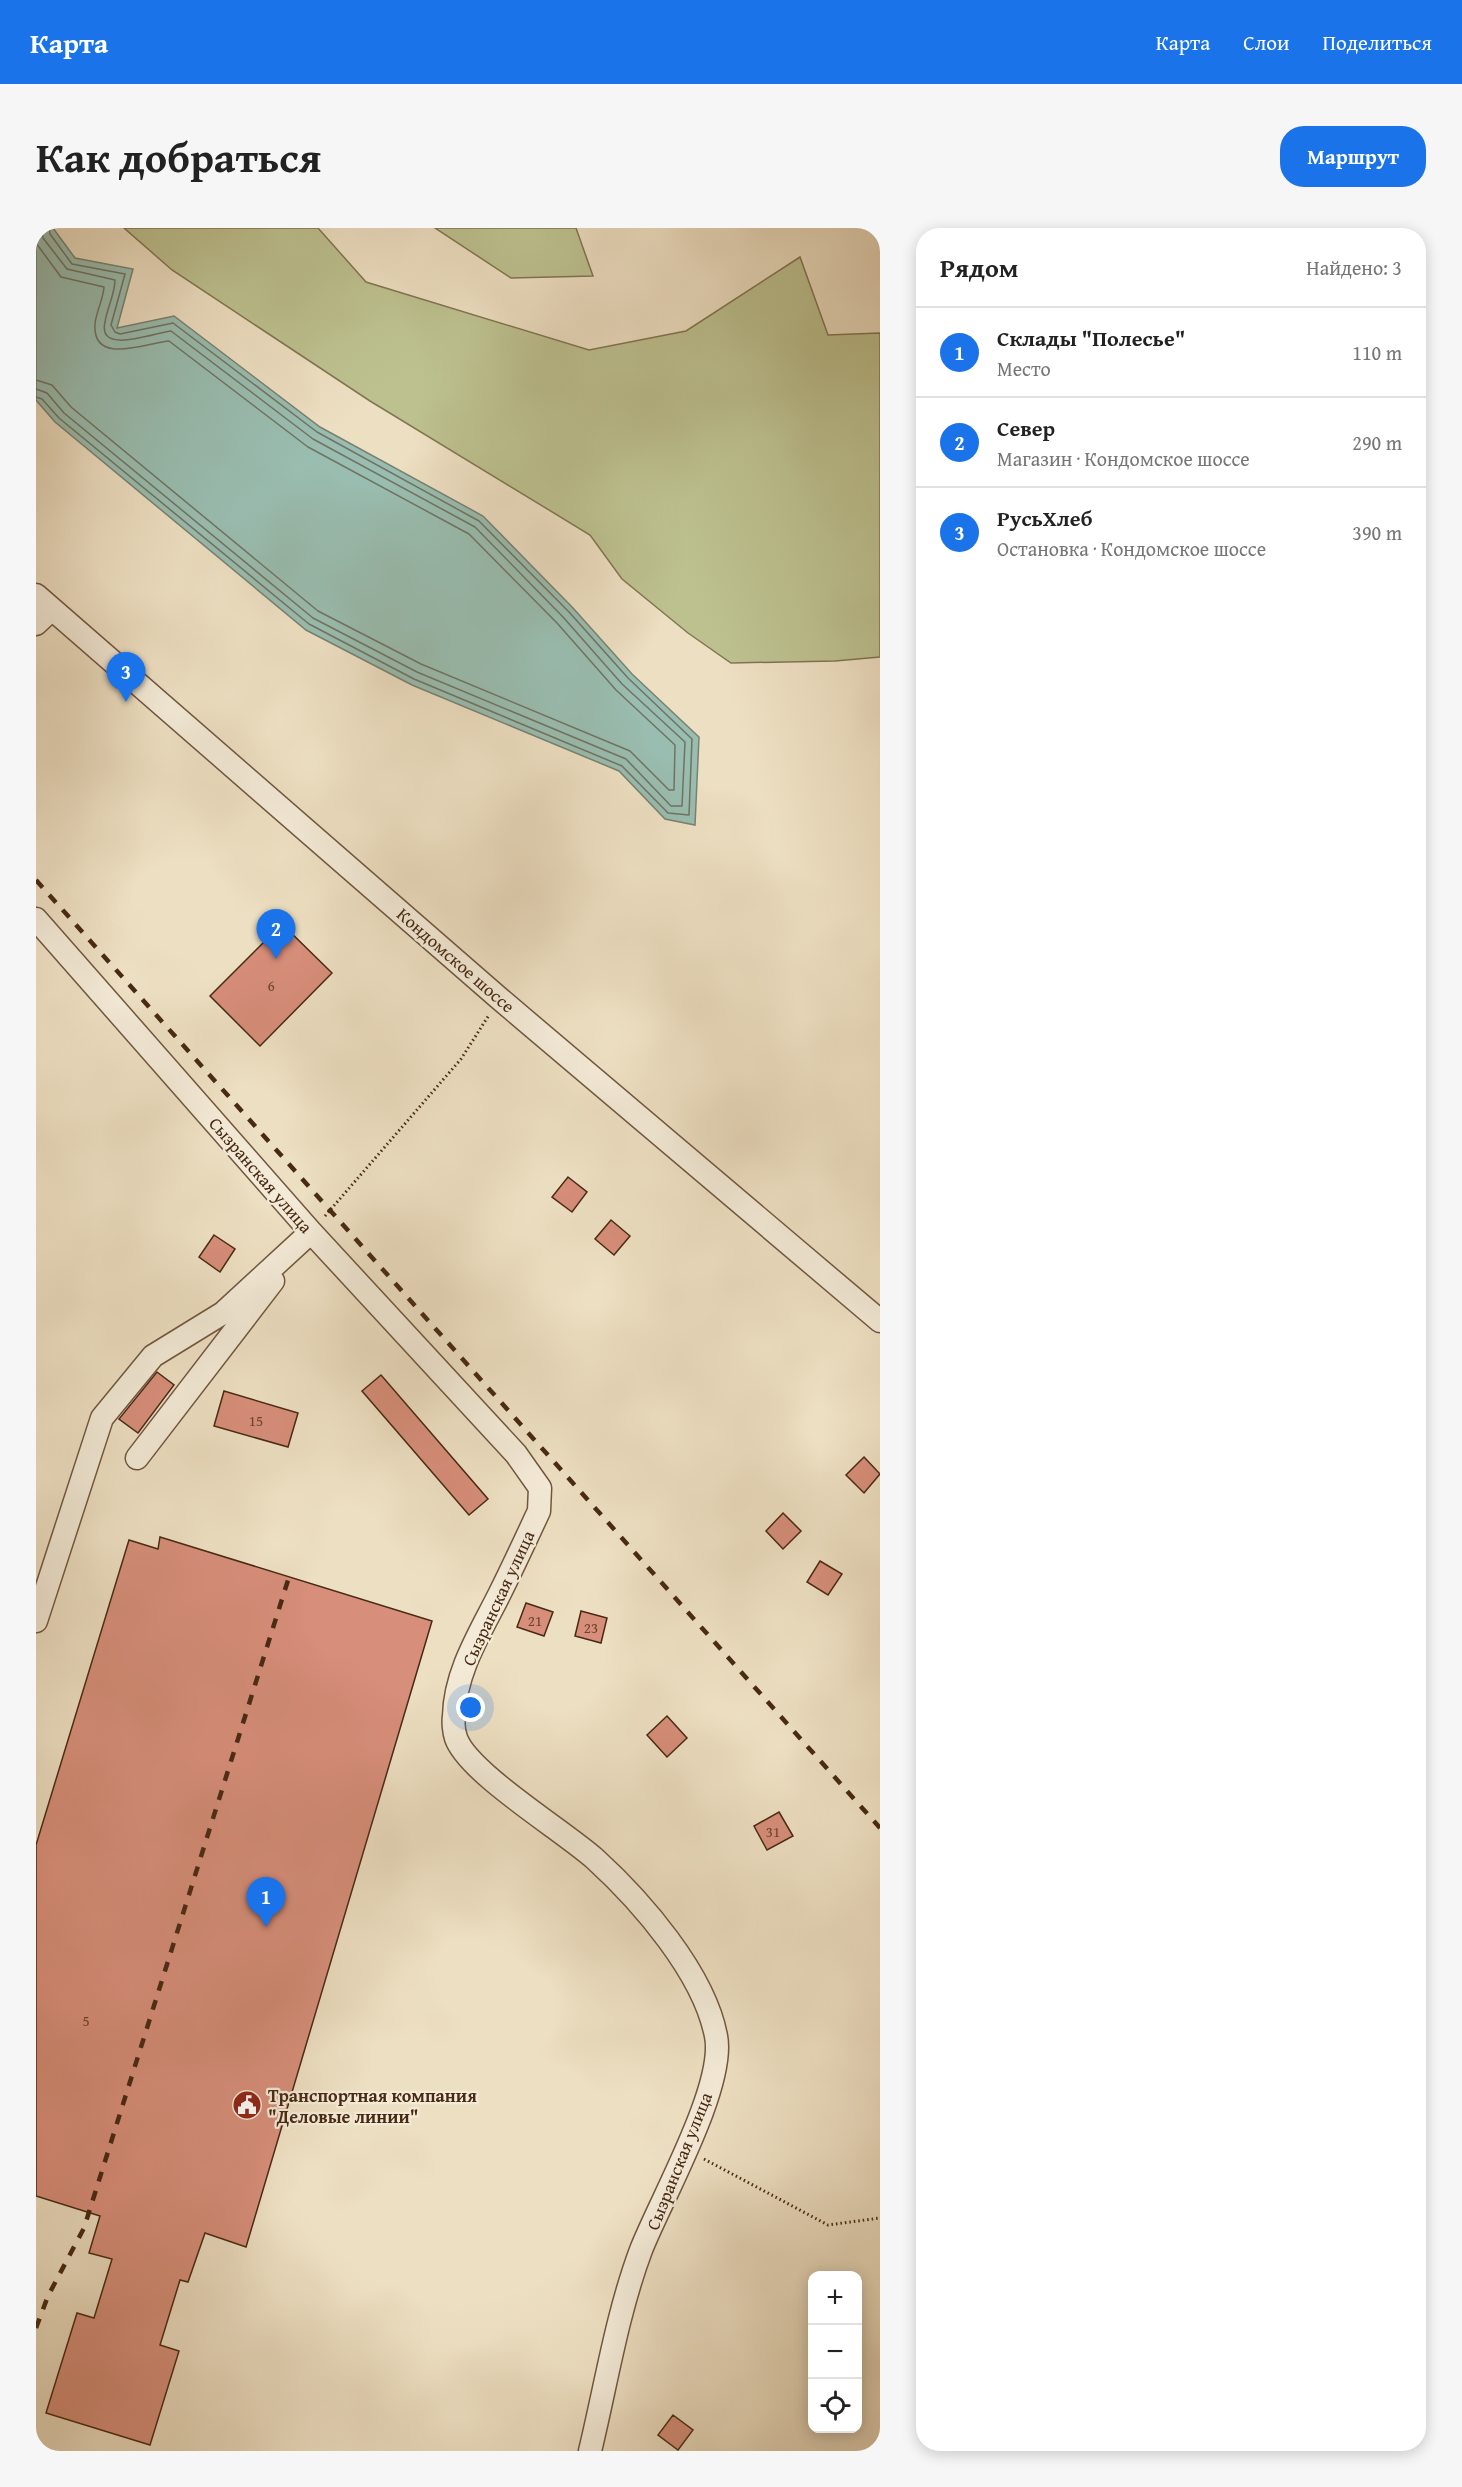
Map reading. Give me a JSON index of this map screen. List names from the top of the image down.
{
  "streets": {
    "street": ["Кондомское шоссе", "Сызранская улица"]
  },
  "places": {
    "public building": ["Транспортная компания \"Деловые линии\""]
  },
  "house_numbers": [
    "6",
    "15",
    "21",
    "23",
    "31",
    "5"
  ],
  "page": {
    "header": "Карта",
    "nav": ["Карта", "Слои", "Поделиться"],
    "title": "Как добраться",
    "buttons": "Маршрут",
    "heading": ["Рядом", "Найдено: 3"],
    "list": [
      {
        "mark": "1",
        "name": "Склады \"Полесье\"",
        "note": "Место",
        "value": "110 m"
      },
      {
        "mark": "2",
        "name": "Север",
        "note": "Магазин · Кондомское шоссе",
        "value": "290 m"
      },
      {
        "mark": "3",
        "name": "РусьХлеб",
        "note": "Остановка · Кондомское шоссе",
        "value": "390 m"
      }
    ],
    "pins": ["3", "2", "1"],
    "map_buttons": ["+", "−"]
  }
}
